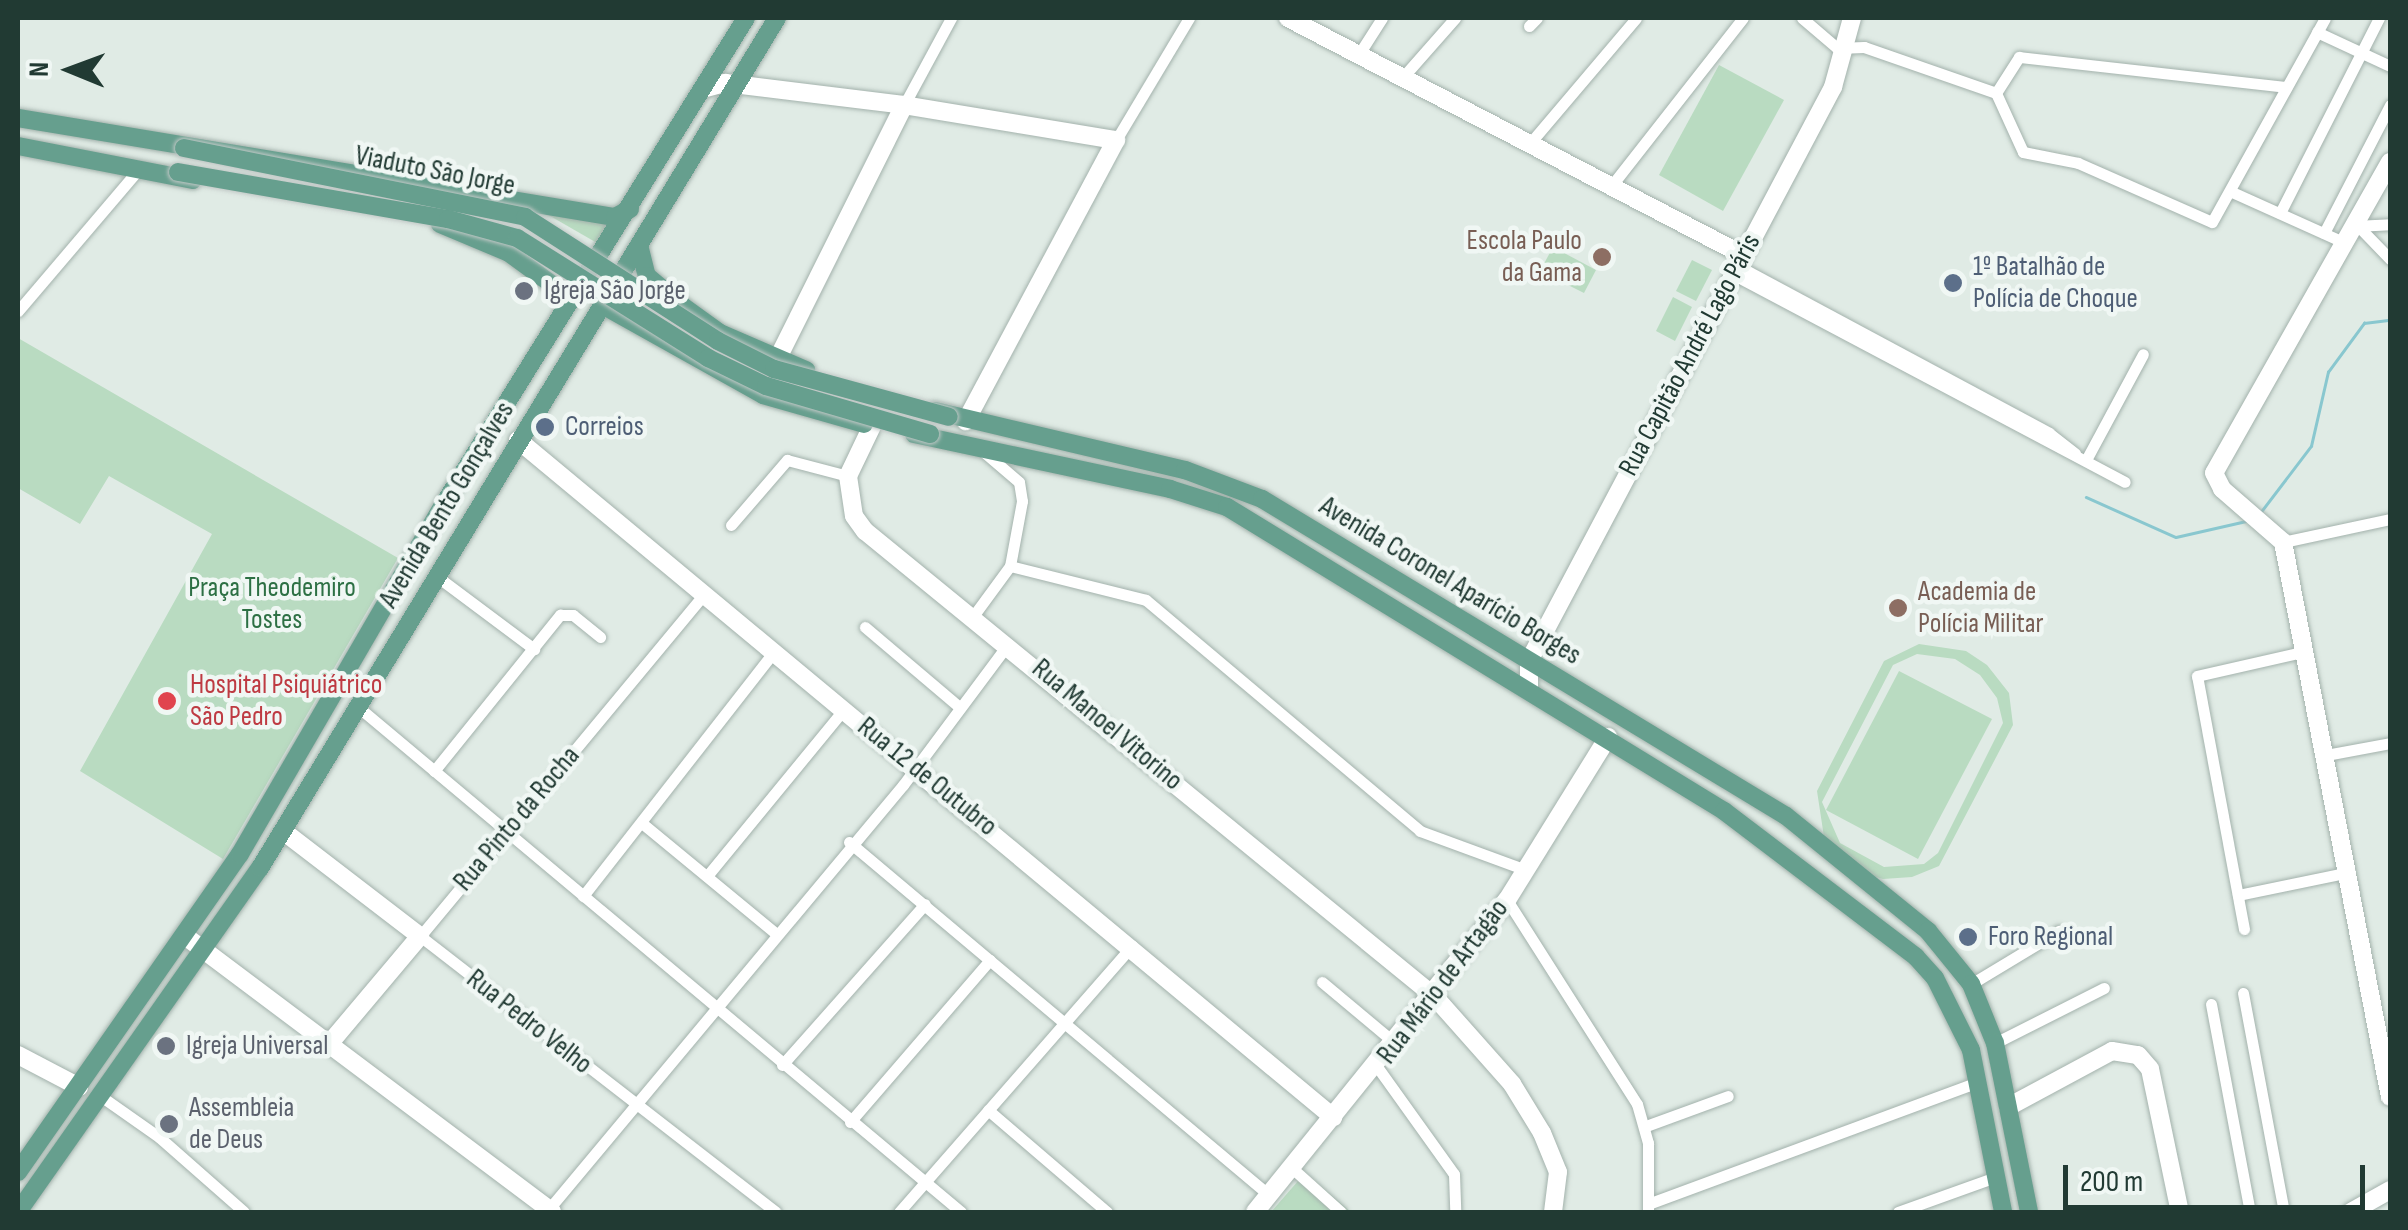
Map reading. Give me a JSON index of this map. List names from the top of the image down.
{
  "streets": {
    "main road": ["Viaduto São Jorge", "Avenida Bento Gonçalves", "Avenida Coronel Aparício Borges"],
    "street": [
      "Rua Capitão André Lago Páris",
      "Rua Manoel Vitorino",
      "Rua 12 de Outubro",
      "Rua Pinto da Rocha",
      "Rua Mário de Artagão",
      "Rua Pedro Velho"
    ]
  },
  "crossings": [
    ["Viaduto São Jorge", "Avenida Coronel Aparício Borges"],
    ["Rua Capitão André Lago Páris", "Avenida Coronel Aparício Borges"],
    ["Avenida Bento Gonçalves", "Avenida Coronel Aparício Borges"],
    ["Avenida Bento Gonçalves", "Rua 12 de Outubro"],
    ["Avenida Bento Gonçalves", "Rua Pedro Velho"],
    ["Avenida Coronel Aparício Borges", "Rua Mário de Artagão"],
    ["Rua Manoel Vitorino", "Rua Mário de Artagão"],
    ["Rua 12 de Outubro", "Rua Pinto da Rocha"],
    ["Rua 12 de Outubro", "Rua Mário de Artagão"],
    ["Rua Pinto da Rocha", "Rua Pedro Velho"]
  ],
  "parks": ["Praça Theodemiro Tostes"],
  "places": [
    "Escola Paulo da Gama",
    "1º Batalhão de Polícia de Choque",
    "Igreja São Jorge",
    "Correios",
    "Academia de Polícia Militar",
    "Hospital Psiquiátrico São Pedro",
    "Foro Regional",
    "Igreja Universal",
    "Assembleia de Deus"
  ],
  "scale_bar": "200 m",
  "north": "left"
}
